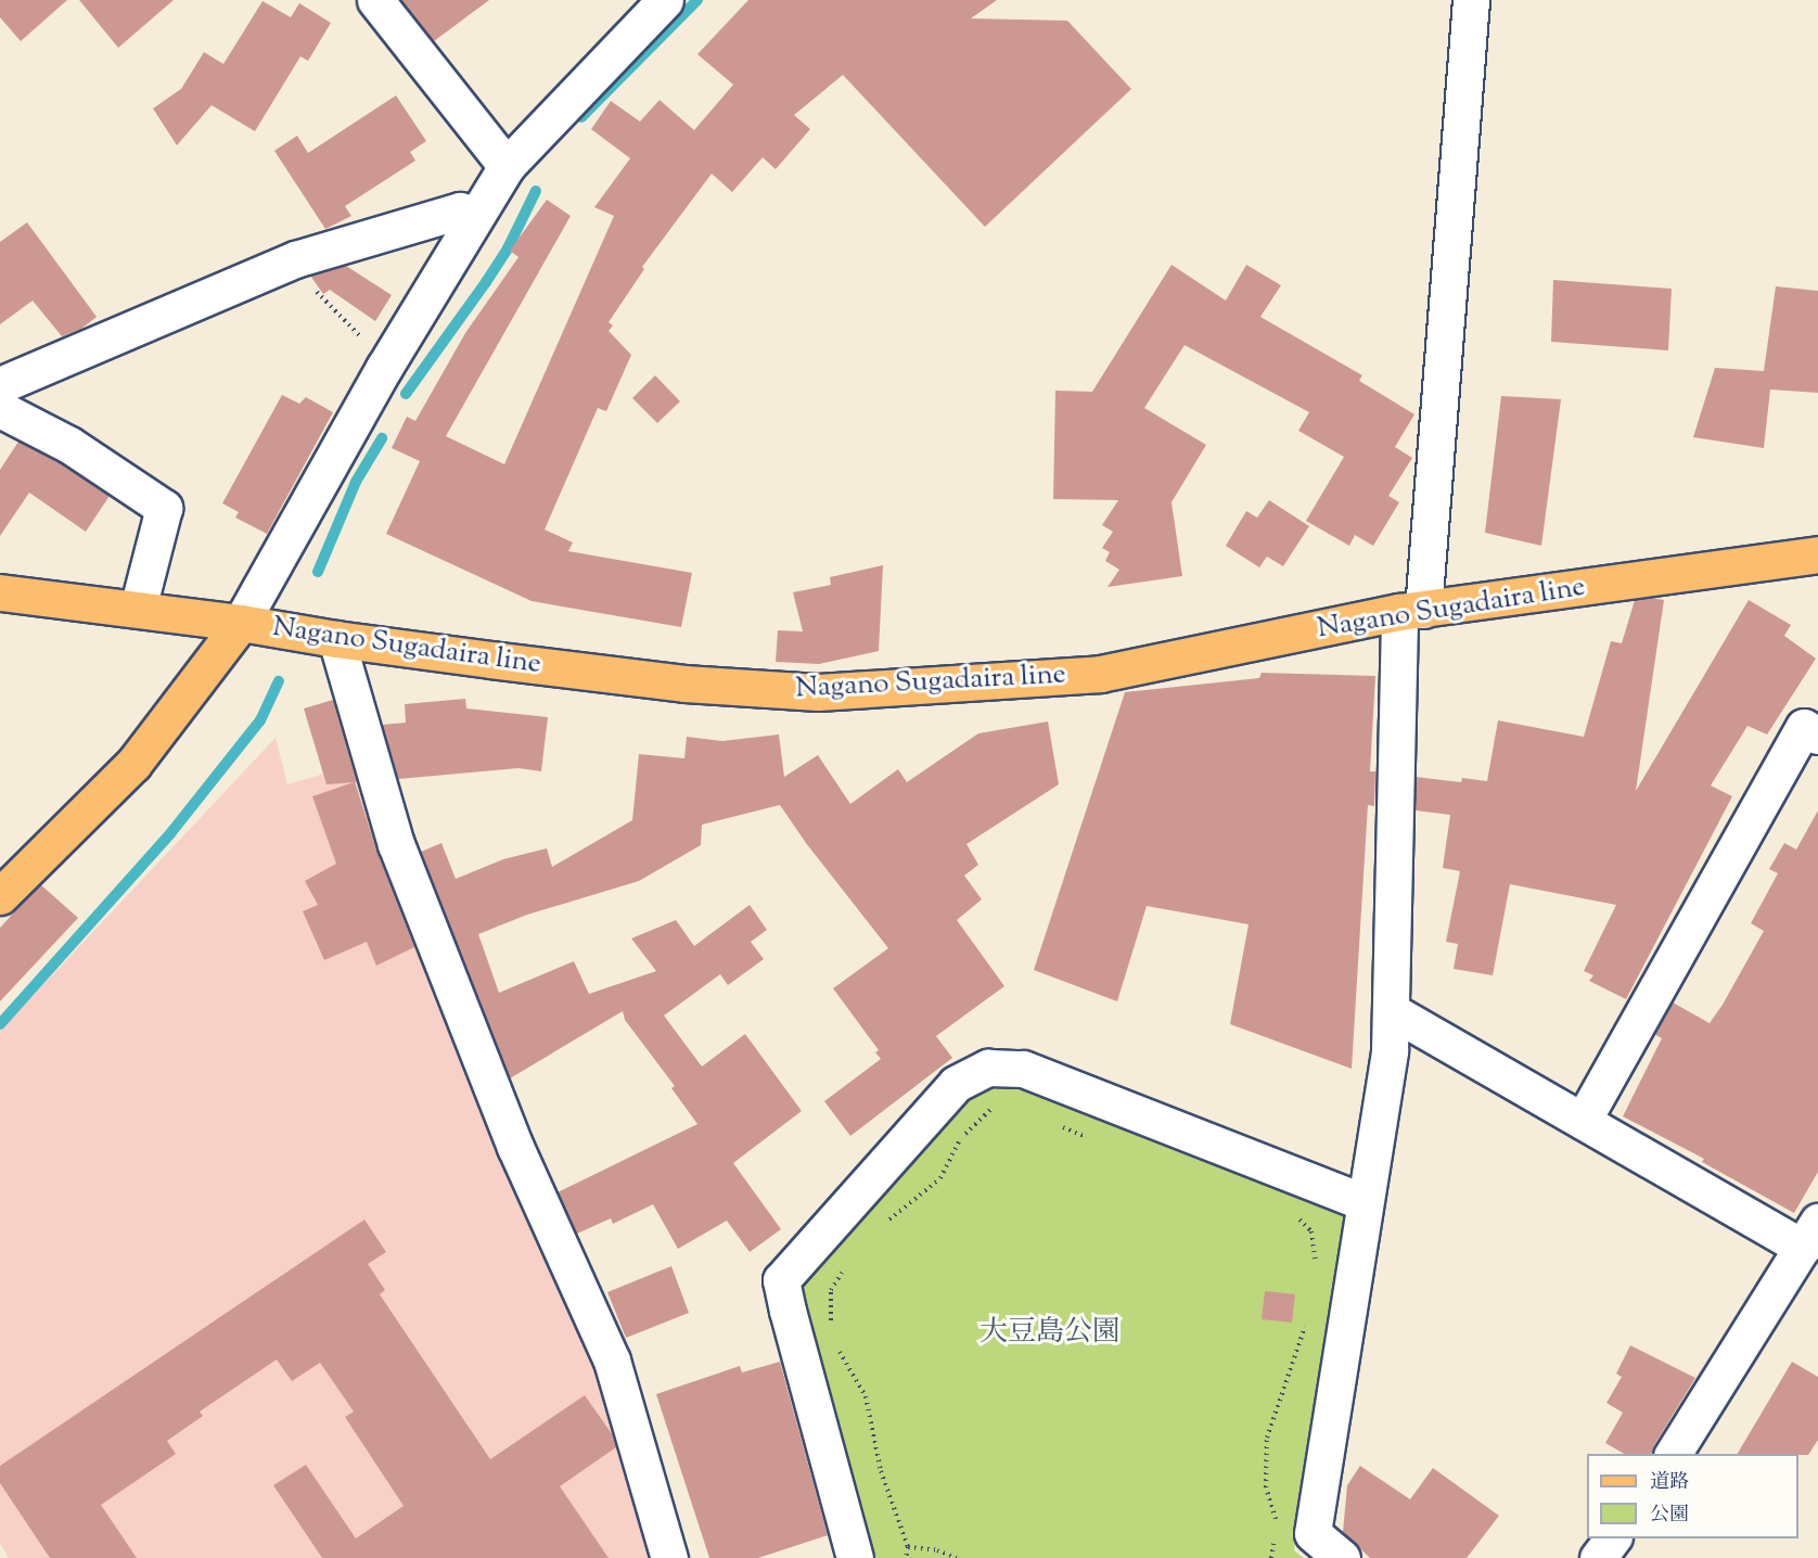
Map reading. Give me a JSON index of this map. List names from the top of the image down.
{
  "streets": {
    "main road": ["Nagano Sugadaira line"]
  },
  "parks": ["大豆島公園"],
  "legend": ["道路", "公園"]
}
